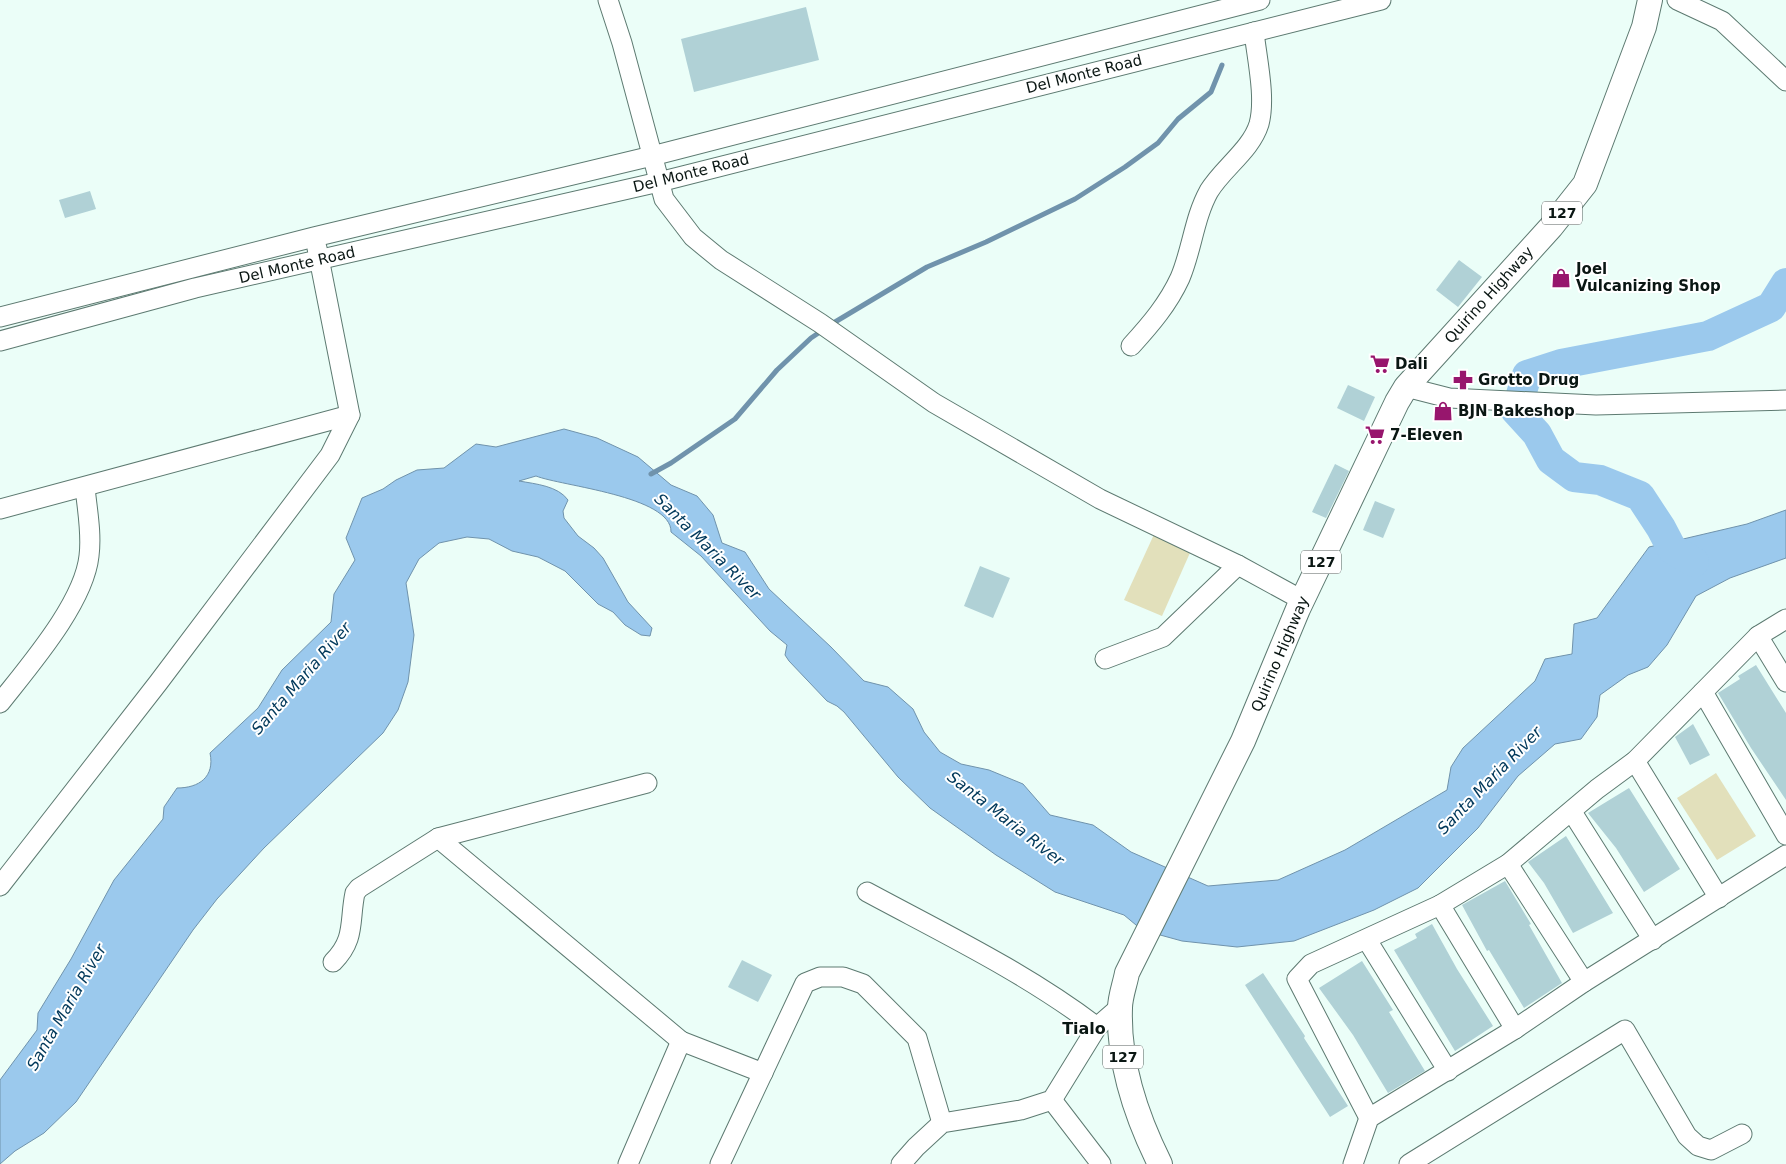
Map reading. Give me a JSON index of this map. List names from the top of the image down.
{
  "streets": {
    "main road": ["127", "Quirino Highway"],
    "street": ["Del Monte Road"]
  },
  "districts": ["Tialo"],
  "water": ["Santa Maria River"],
  "places": {
    "shop": ["Joel Vulcanizing Shop", "BJN Bakeshop"],
    "supermarket": ["Dali", "7-Eleven"],
    "pharmacy": ["Grotto Drug"]
  }
}
